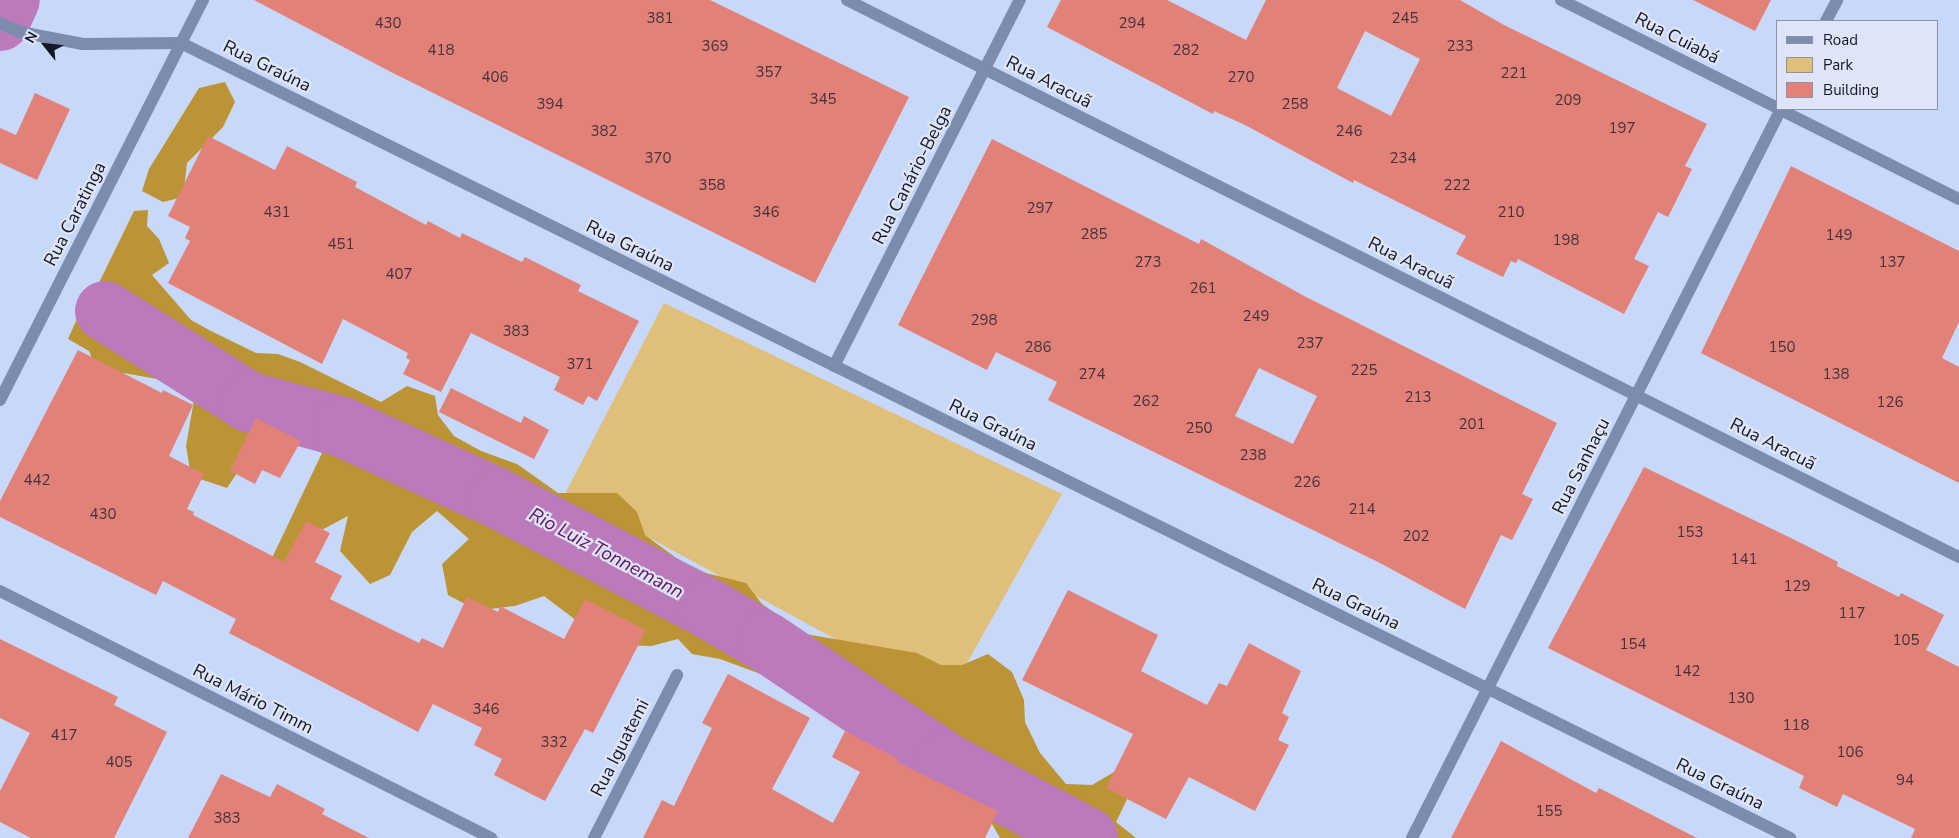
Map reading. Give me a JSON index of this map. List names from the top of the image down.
{
  "streets": {
    "street": [
      "Rua Cuiabá",
      "Rua Graúna",
      "Rua Aracuã",
      "Rua Canário-Belga",
      "Rua Caratinga",
      "Rua Sanhaçu",
      "Rua Mário Timm",
      "Rua Iguatemi"
    ]
  },
  "crossings": [
    ["Rua Graúna", "Rua Canário-Belga"],
    ["Rua Graúna", "Rua Caratinga"],
    ["Rua Graúna", "Rua Sanhaçu"],
    ["Rua Aracuã", "Rua Canário-Belga"],
    ["Rua Aracuã", "Rua Sanhaçu"]
  ],
  "water": ["Rio Luiz Tonnemann"],
  "house_numbers": [
    "381",
    "245",
    "430",
    "294",
    "369",
    "233",
    "418",
    "282",
    "357",
    "221",
    "406",
    "270",
    "345",
    "209",
    "394",
    "258",
    "197",
    "382",
    "246",
    "370",
    "234",
    "358",
    "222",
    "297",
    "431",
    "346",
    "210",
    "285",
    "149",
    "198",
    "451",
    "273",
    "137",
    "407",
    "261",
    "249",
    "298",
    "383",
    "237",
    "286",
    "150",
    "371",
    "225",
    "274",
    "138",
    "213",
    "262",
    "126",
    "201",
    "250",
    "238",
    "442",
    "226",
    "214",
    "430",
    "153",
    "202",
    "141",
    "129",
    "117",
    "105",
    "154",
    "142",
    "130",
    "346",
    "118",
    "417",
    "332",
    "106",
    "405",
    "94",
    "155",
    "383"
  ],
  "legend": ["Road", "Park", "Building"],
  "north": "top left"
}
